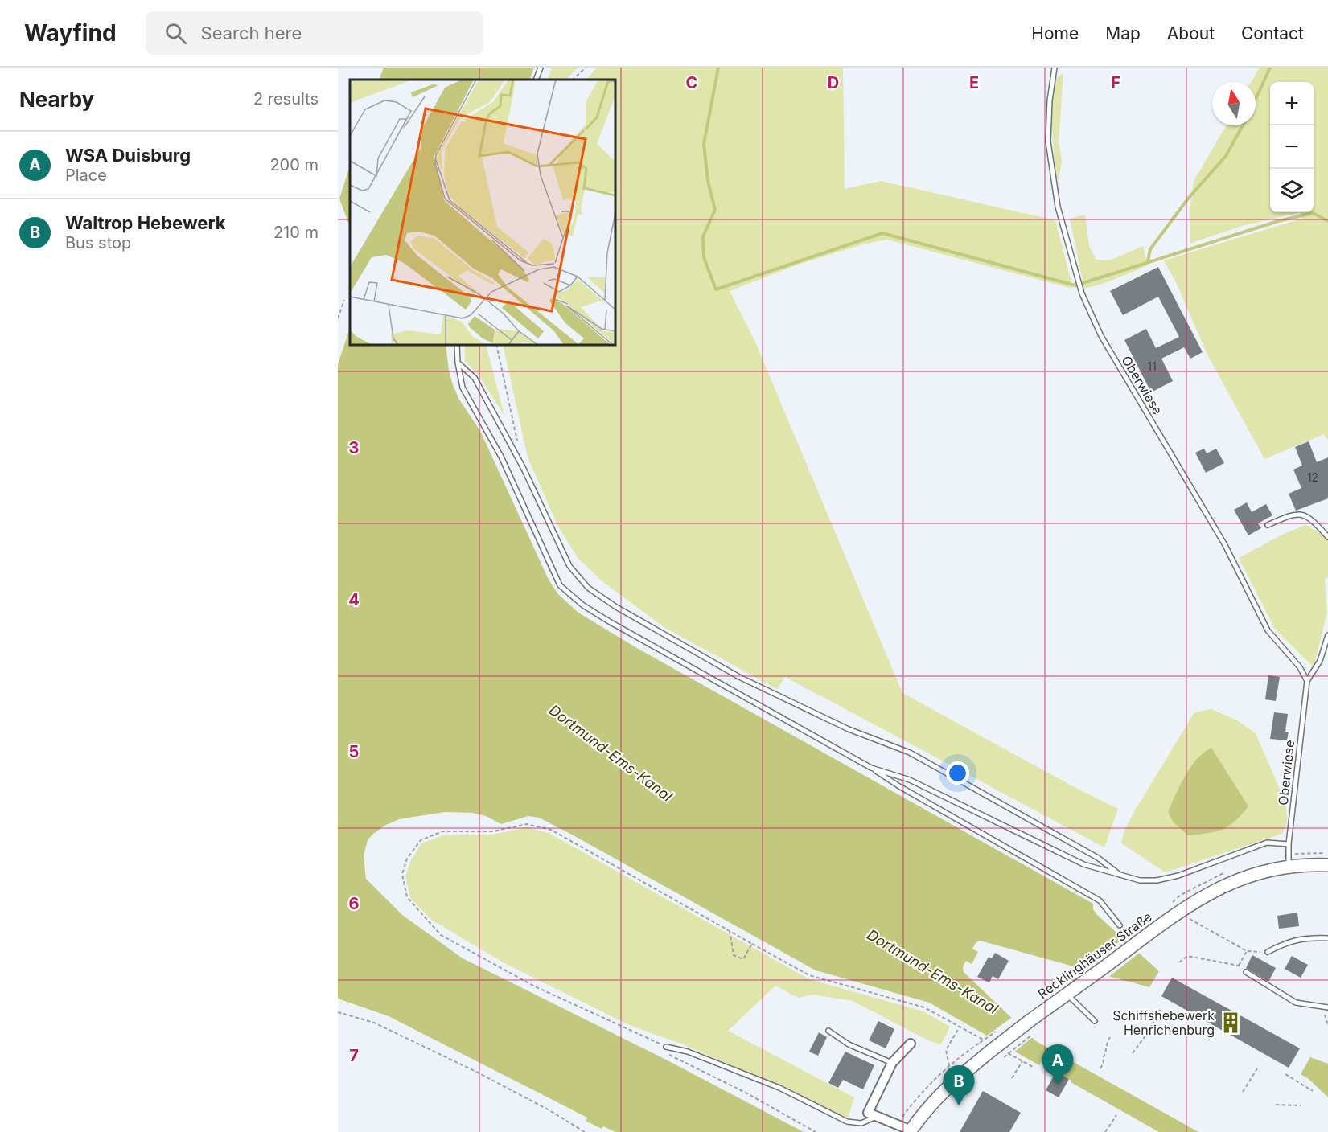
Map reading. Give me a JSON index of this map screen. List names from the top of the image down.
{
  "streets": {
    "main road": ["Recklinghäuser Straße"],
    "lane": ["Oberwiese"]
  },
  "crossings": [
    ["Oberwiese", "Recklinghäuser Straße"]
  ],
  "water": ["Dortmund-Ems-Kanal"],
  "places": {
    "building": ["Schiffshebewerk Henrichenburg"]
  },
  "house_numbers": ["11", "12"],
  "north": "top",
  "page": {
    "header": "Wayfind",
    "search": "Search here",
    "nav": [
      "Home",
      "Map",
      "About",
      "Contact"
    ],
    "heading": ["Nearby", "2 results"],
    "map_buttons": ["+", "−"],
    "list": [
      {
        "mark": "A",
        "name": "WSA Duisburg",
        "note": "Place",
        "value": "200 m"
      },
      {
        "mark": "B",
        "name": "Waltrop Hebewerk",
        "note": "Bus stop",
        "value": "210 m"
      }
    ],
    "pins": ["A", "B"]
  },
  "grid": {
    "columns": [
      "C",
      "D",
      "E",
      "F"
    ],
    "rows": [
      "3",
      "4",
      "5",
      "6",
      "7"
    ]
  }
}
